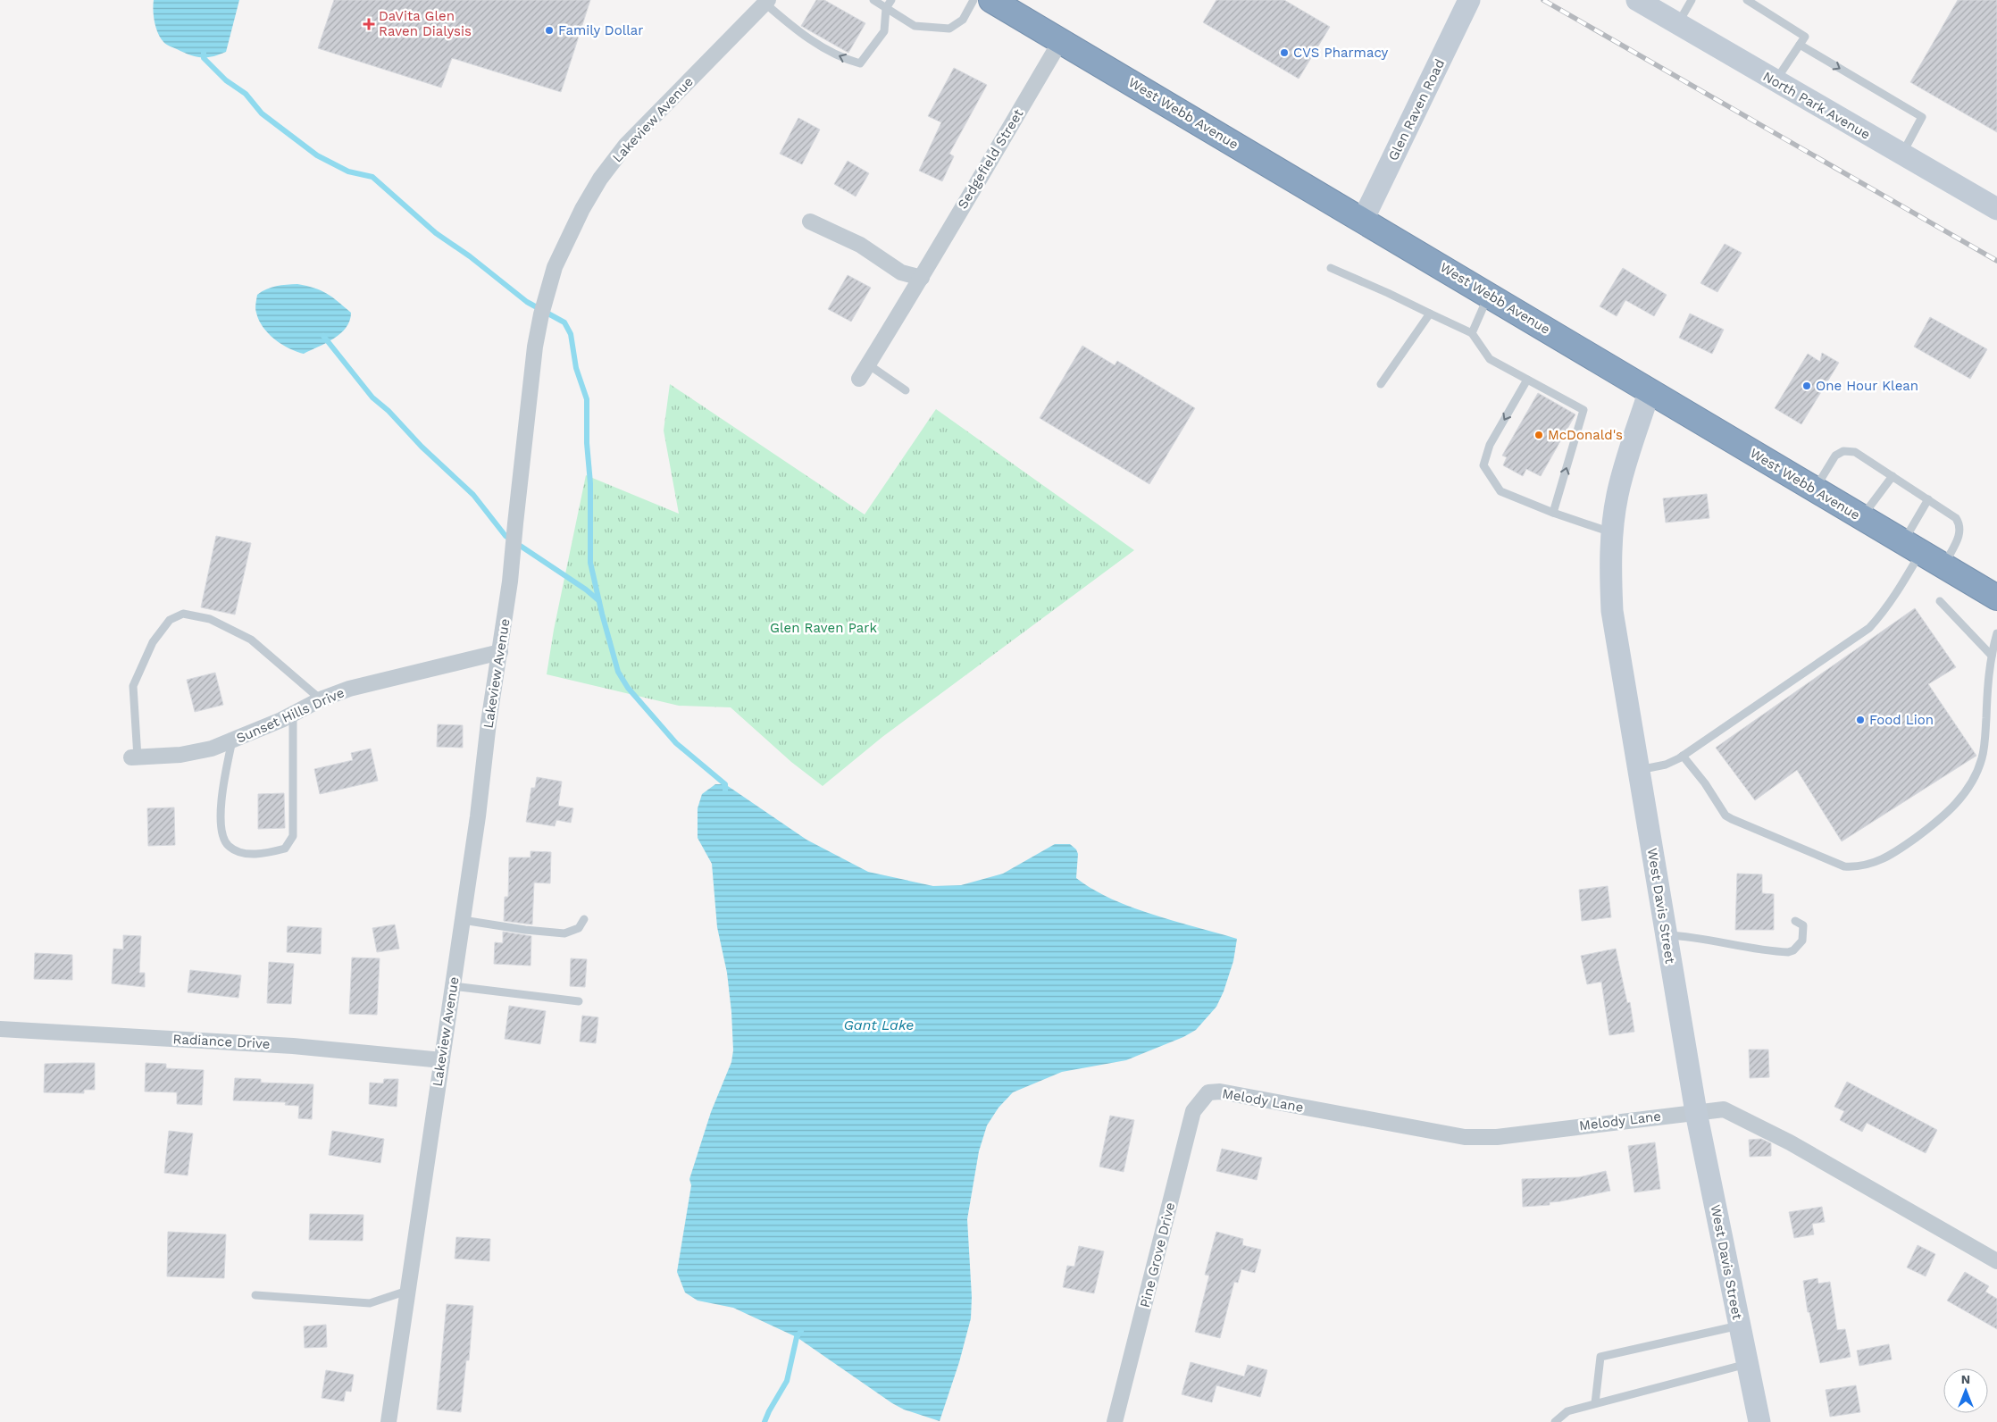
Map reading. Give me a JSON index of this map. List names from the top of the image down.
{
  "streets": {
    "highway": ["West Webb Avenue"],
    "street": [
      "North Park Avenue",
      "Glen Raven Road",
      "Lakeview Avenue",
      "Sedgefield Street",
      "Sunset Hills Drive",
      "West Davis Street",
      "Radiance Drive",
      "Melody Lane",
      "Pine Grove Drive"
    ]
  },
  "crossings": [
    ["Glen Raven Road", "West Webb Avenue"],
    ["West Webb Avenue", "Sedgefield Street"],
    ["West Webb Avenue", "West Davis Street"],
    ["Lakeview Avenue", "Sunset Hills Drive"],
    ["Lakeview Avenue", "Radiance Drive"],
    ["West Davis Street", "Melody Lane"],
    ["Melody Lane", "Pine Grove Drive"]
  ],
  "water": ["Gant Lake"],
  "parks": ["Glen Raven Park"],
  "places": {
    "health": ["DaVita Glen Raven Dialysis"],
    "other": [
      "Family Dollar",
      "CVS Pharmacy",
      "One Hour Klean",
      "McDonald's",
      "Food Lion"
    ]
  },
  "north": "top"
}
